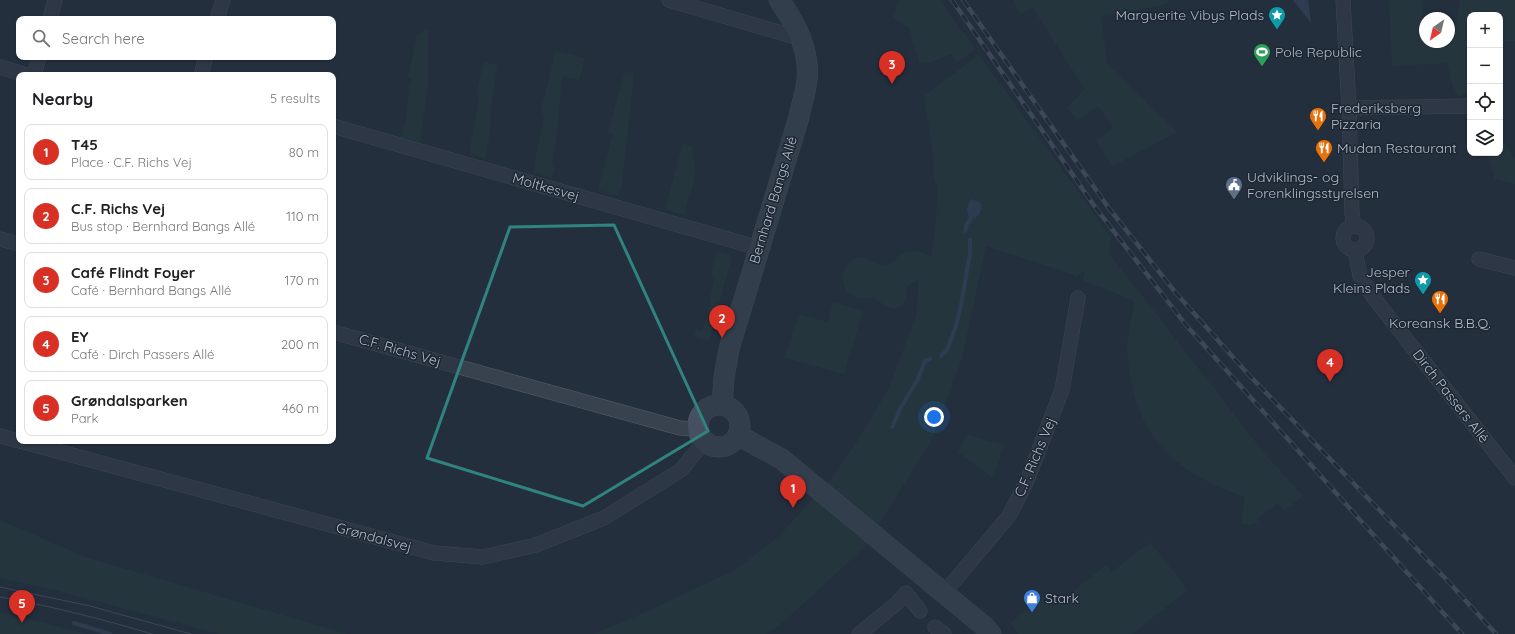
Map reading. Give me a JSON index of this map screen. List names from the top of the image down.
{
  "streets": {
    "street": [
      "Moltkesvej",
      "Bernhard Bangs Allé",
      "C.F. Richs Vej",
      "Dirch Passers Allé",
      "Grøndalsvej"
    ]
  },
  "crossings": [
    ["Moltkesvej", "Bernhard Bangs Allé"],
    ["Bernhard Bangs Allé", "C.F. Richs Vej"],
    ["Bernhard Bangs Allé", "Grøndalsvej"],
    ["C.F. Richs Vej", "Grøndalsvej"]
  ],
  "places": {
    "place": ["Marguerite Vibys Plads", "Jesper Kleins Plads"],
    "sports": ["Pole Republic"],
    "restaurant": ["Frederiksberg Pizzaria", "Mudan Restaurant", "Koreansk B.B.Q."],
    "public building": ["Udviklings- og Forenklingsstyrelsen"],
    "shop": ["Stark"]
  },
  "north": "bottom left",
  "page": {
    "map_buttons": ["+", "−"],
    "search": "Search here",
    "pins": [
      "3",
      "2",
      "4",
      "1",
      "5"
    ],
    "heading": ["Nearby", "5 results"],
    "list": [
      {
        "mark": "1",
        "name": "T45",
        "note": "Place · C.F. Richs Vej",
        "value": "80 m"
      },
      {
        "mark": "2",
        "name": "C.F. Richs Vej",
        "note": "Bus stop · Bernhard Bangs Allé",
        "value": "110 m"
      },
      {
        "mark": "3",
        "name": "Café Flindt Foyer",
        "note": "Café · Bernhard Bangs Allé",
        "value": "170 m"
      },
      {
        "mark": "4",
        "name": "EY",
        "note": "Café · Dirch Passers Allé",
        "value": "200 m"
      },
      {
        "mark": "5",
        "name": "Grøndalsparken",
        "note": "Park",
        "value": "460 m"
      }
    ]
  }
}
